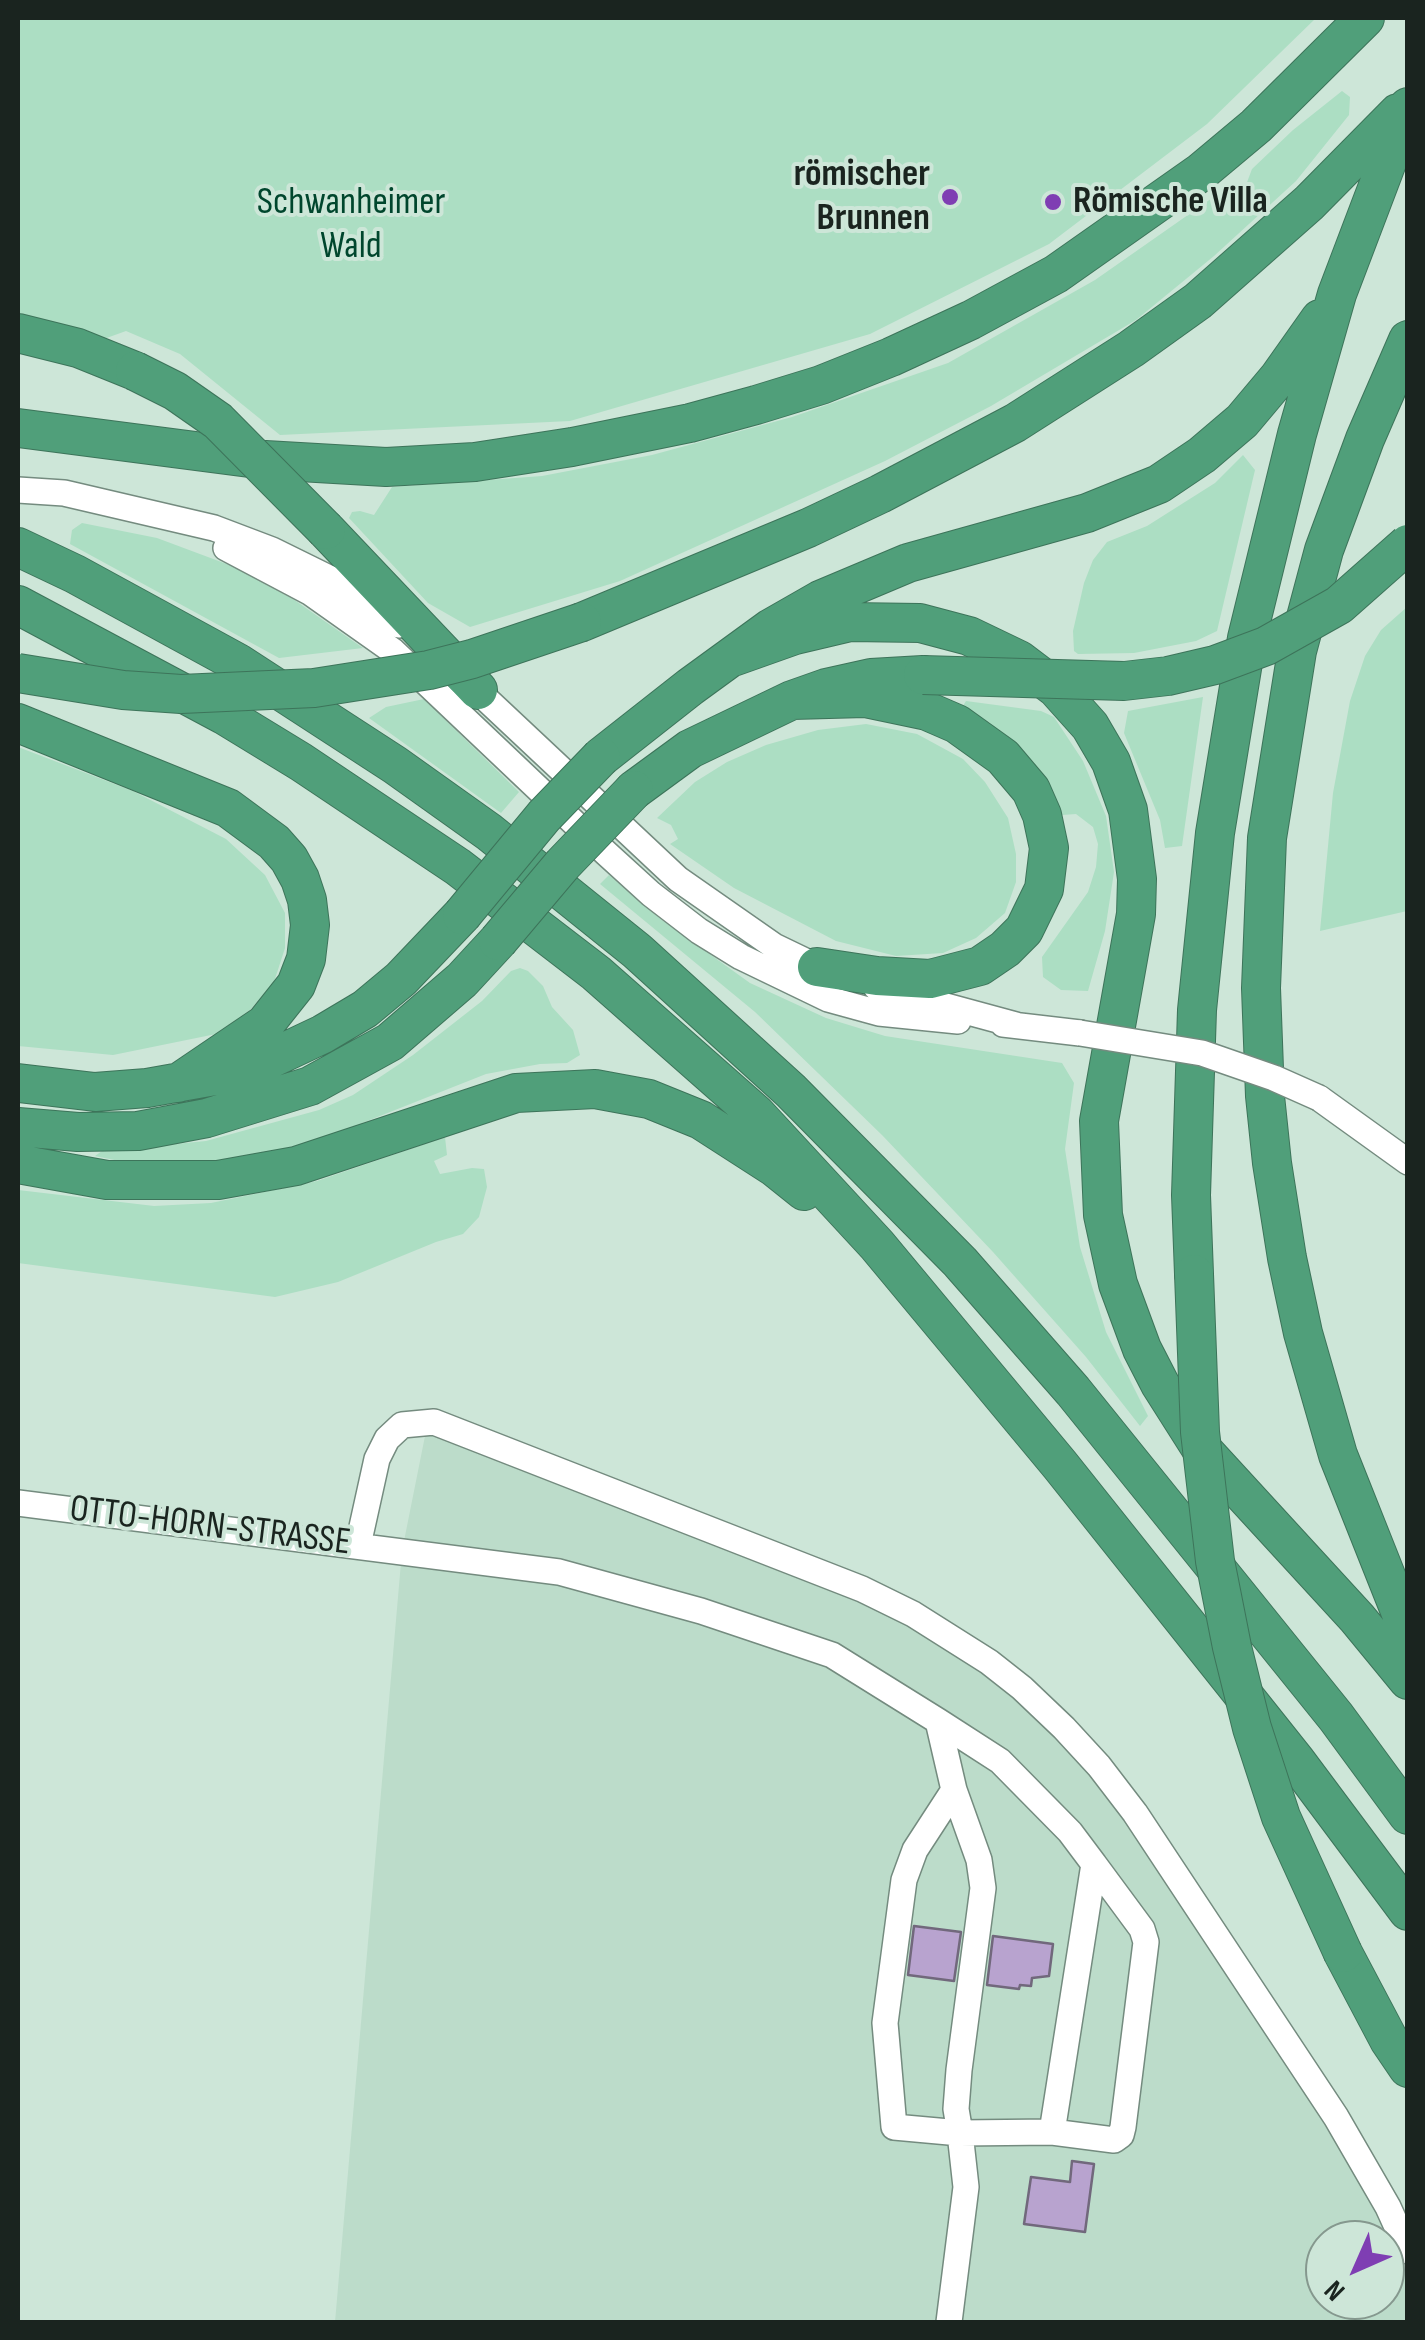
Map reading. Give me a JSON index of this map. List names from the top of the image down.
{
  "streets": {
    "street": ["OTTO-HORN-STRASSE"]
  },
  "parks": ["Schwanheimer Wald"],
  "places": ["römischer Brunnen", "Römische Villa"],
  "north": "bottom left"
}
